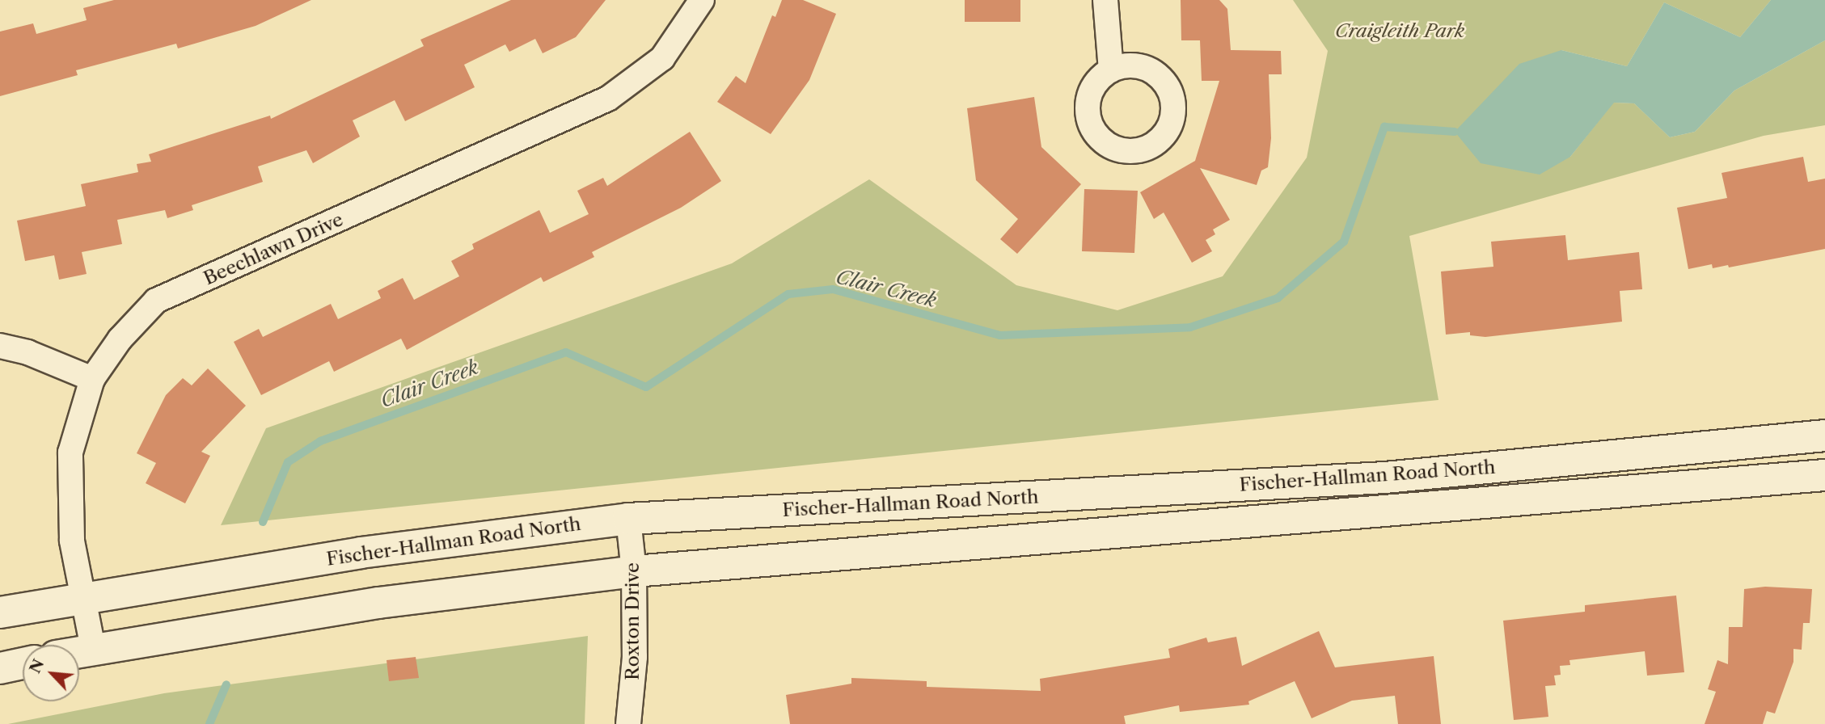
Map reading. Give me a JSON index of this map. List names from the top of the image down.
{
  "streets": {
    "main road": ["Fischer-Hallman Road North"],
    "street": ["Beechlawn Drive", "Roxton Drive"]
  },
  "crossings": [
    ["Beechlawn Drive", "Fischer-Hallman Road North"],
    ["Fischer-Hallman Road North", "Roxton Drive"]
  ],
  "water": ["Clair Creek"],
  "parks": ["Craigleith Park"],
  "north": "top left"
}
